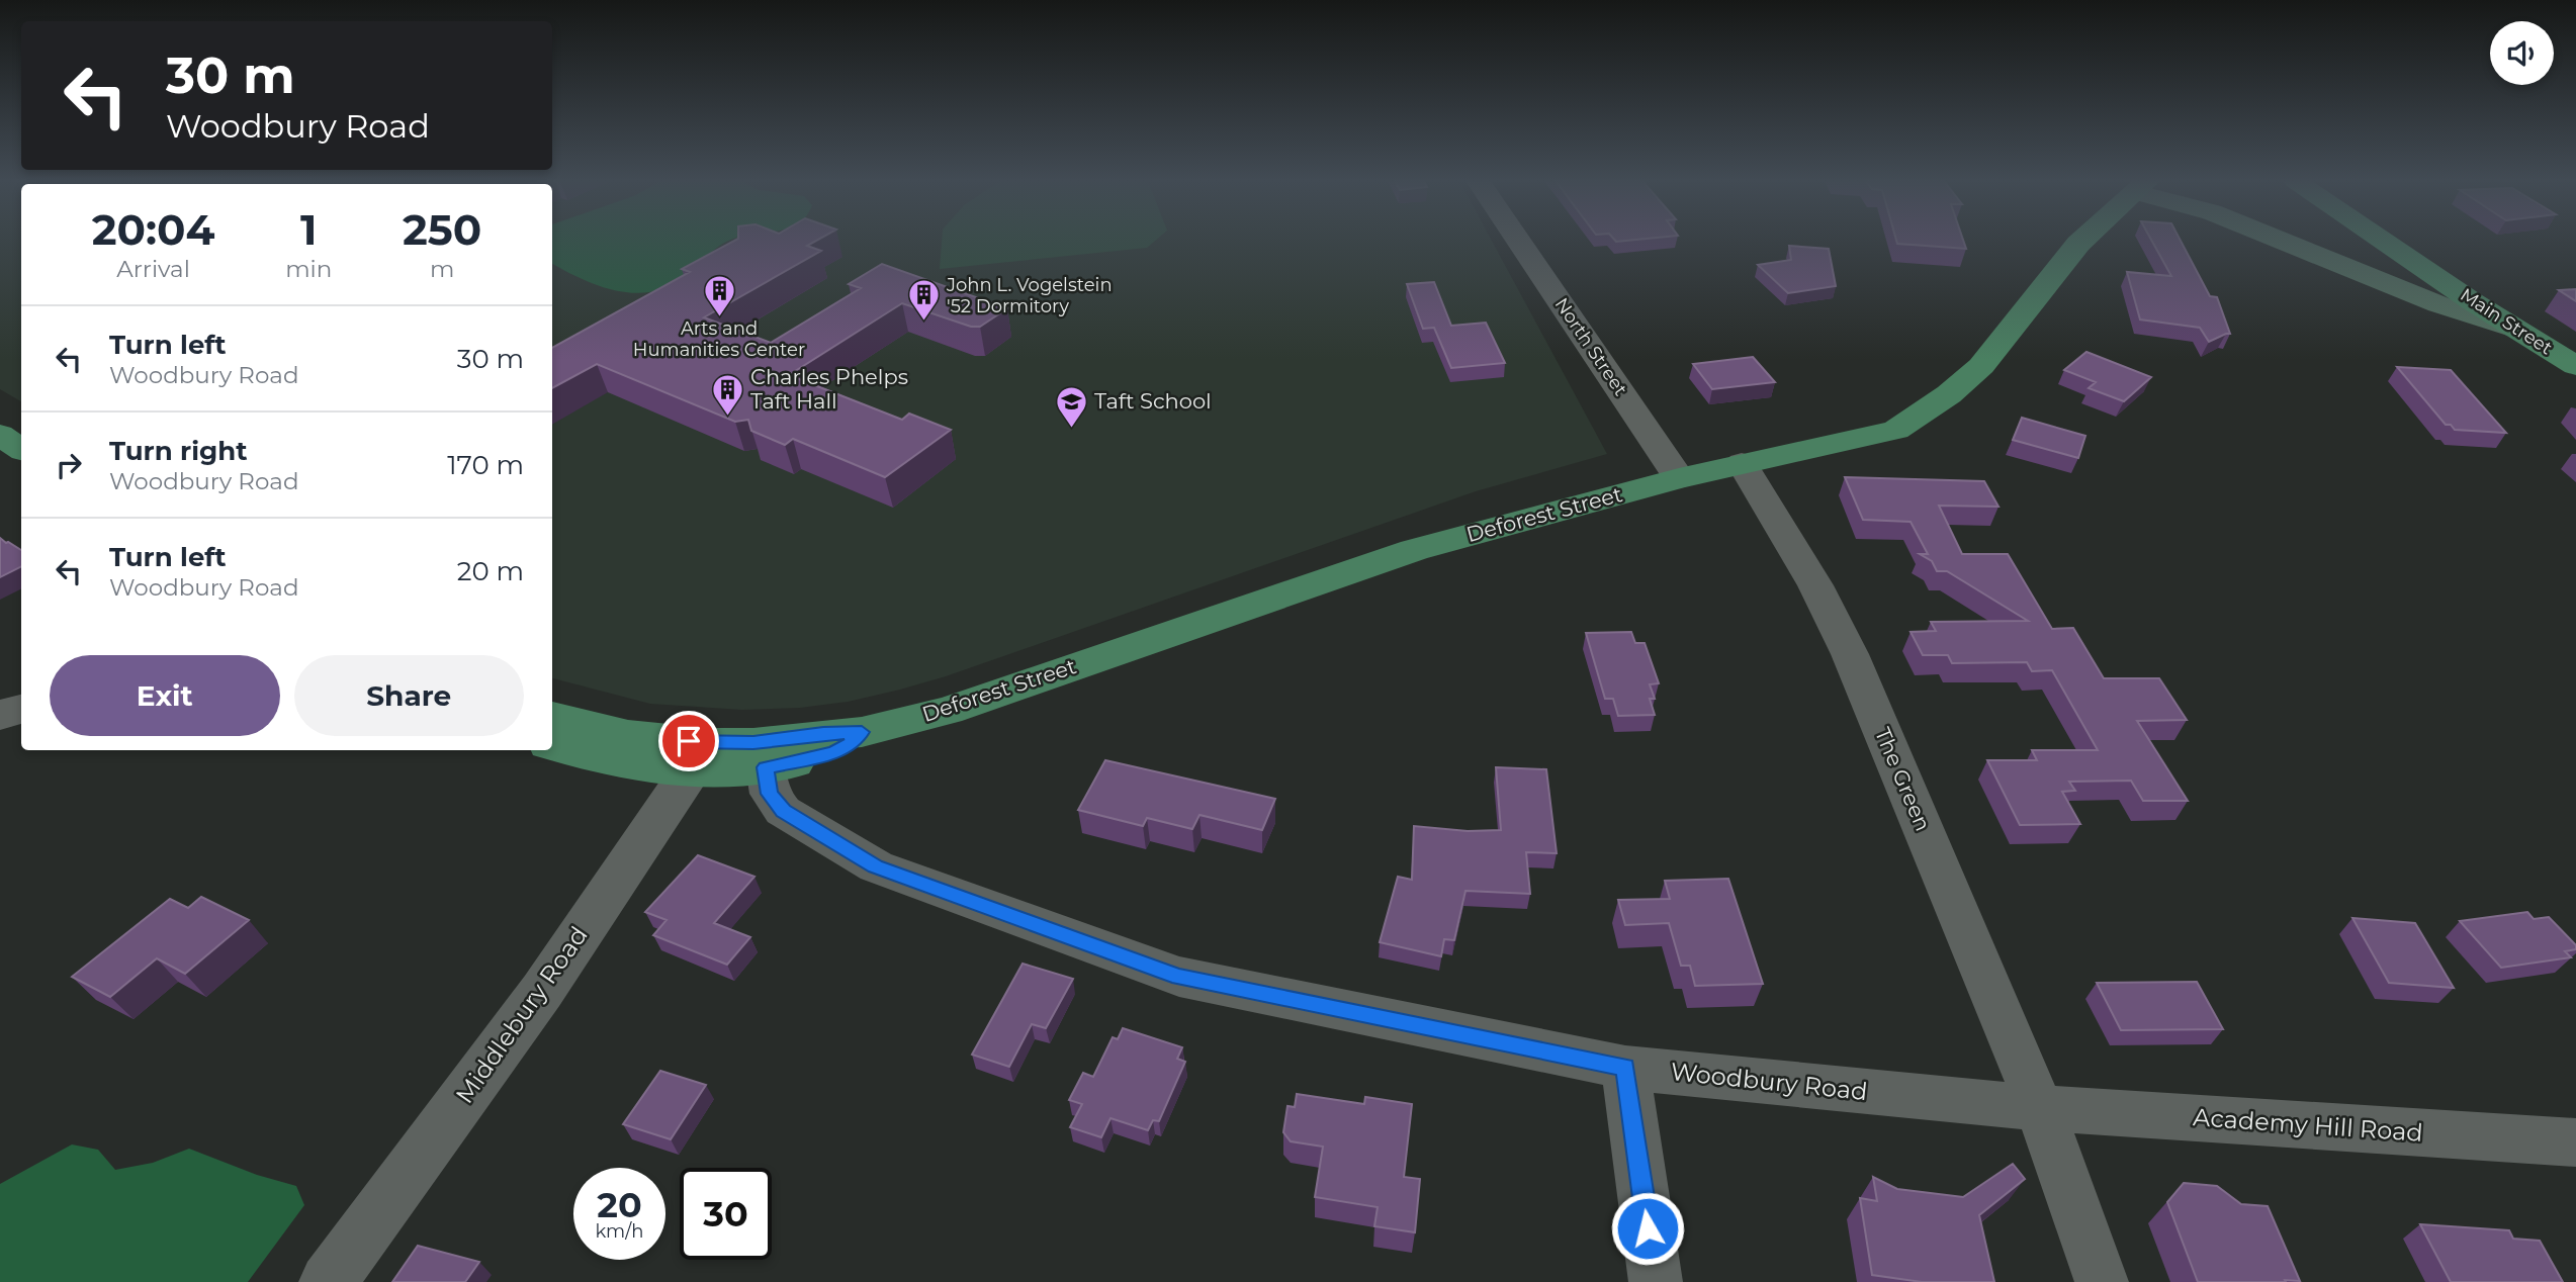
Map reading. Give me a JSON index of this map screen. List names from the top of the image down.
{
  "streets": {
    "main road": ["Main Street", "Deforest Street"],
    "street": [
      "North Street",
      "The Green",
      "Middlebury Road",
      "Woodbury Road",
      "Academy Hill Road"
    ]
  },
  "crossings": [
    ["North Street", "Deforest Street"],
    ["Deforest Street", "The Green"],
    ["The Green", "Woodbury Road"],
    ["The Green", "Academy Hill Road"],
    ["Woodbury Road", "Academy Hill Road"]
  ],
  "places": {
    "building": ["Arts and Humanities Center", "John L. Vogelstein '52 Dormitory", "Charles Phelps Taft Hall"],
    "school or university": ["Taft School"]
  },
  "page": {
    "turn": ["30 m", "Woodbury Road"],
    "eta": [
      "20:04",
      "Arrival",
      "1",
      "min",
      "250",
      "m"
    ],
    "list": [
      {
        "name": "Turn left",
        "note": "Woodbury Road",
        "value": "30 m"
      },
      {
        "name": "Turn right",
        "note": "Woodbury Road",
        "value": "170 m"
      },
      {
        "name": "Turn left",
        "note": "Woodbury Road",
        "value": "20 m"
      }
    ],
    "buttons": ["Exit", "Share"],
    "speed": "20 km/h",
    "limit": "30"
  }
}
